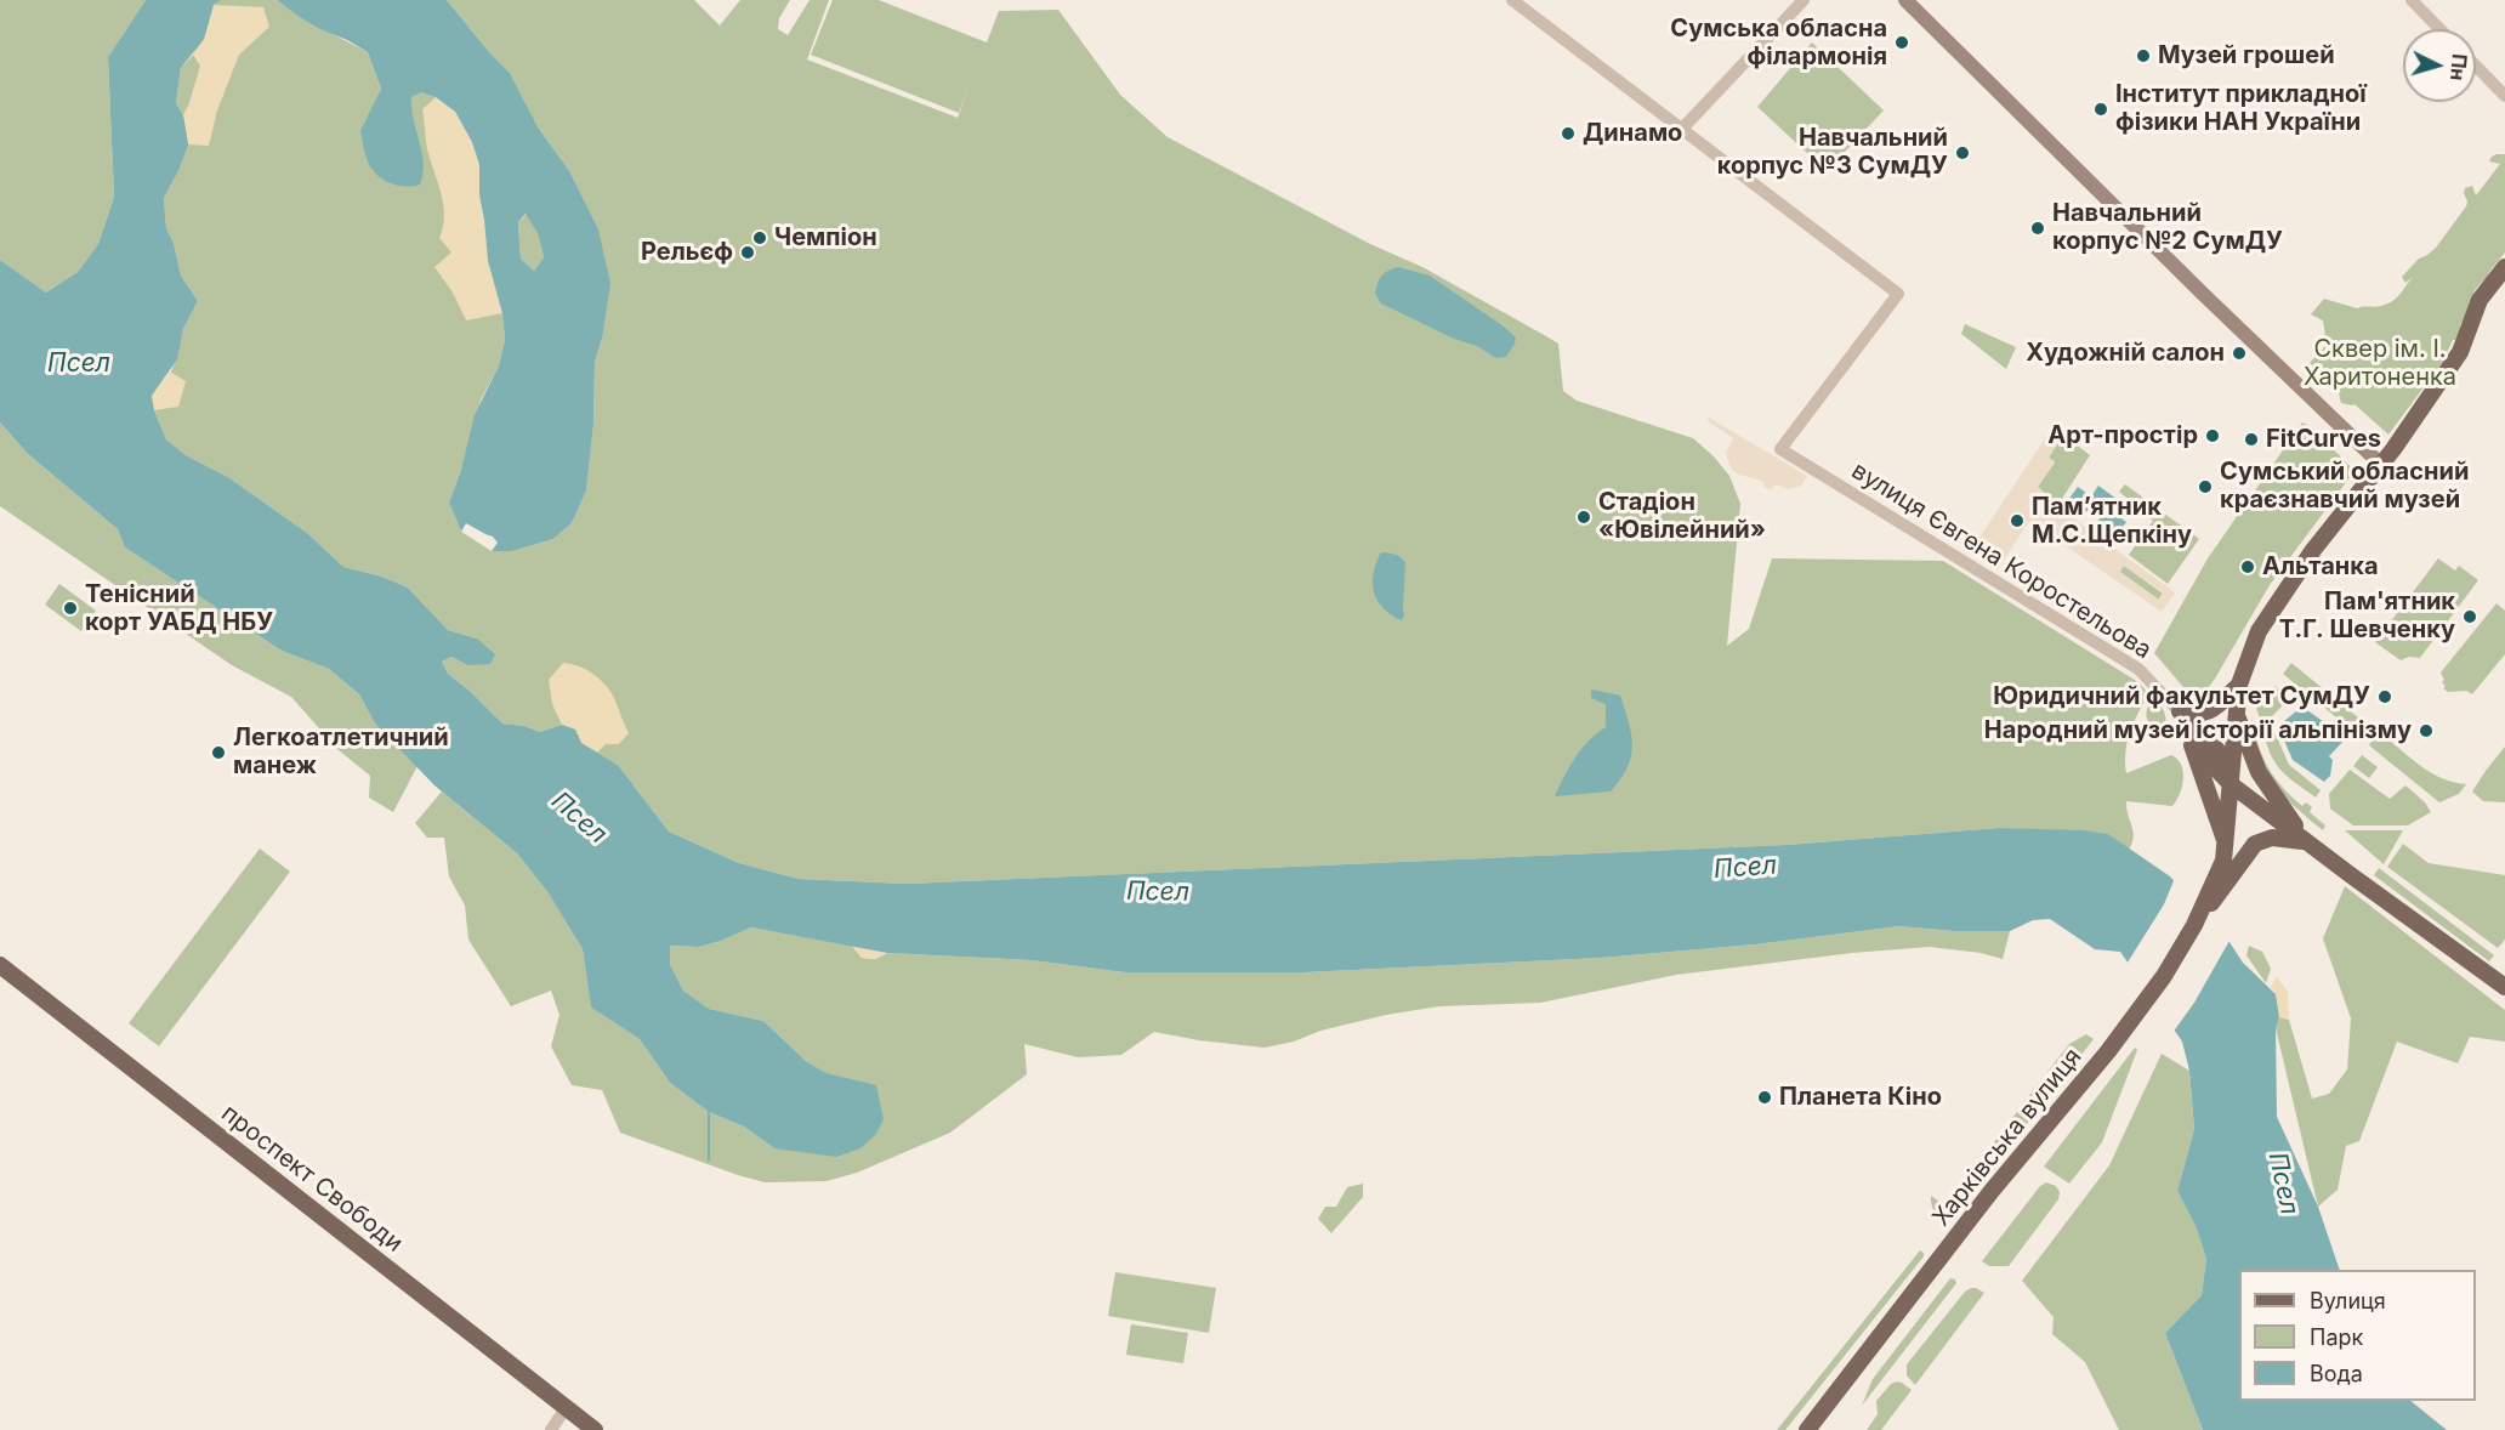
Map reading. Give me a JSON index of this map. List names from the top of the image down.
{
  "streets": {
    "main road": ["Харківська вулиця", "проспект Свободи"],
    "street": ["вулиця Євгена Коростельова"]
  },
  "water": ["Псел"],
  "parks": ["Сквер ім. І. Харитоненка"],
  "places": [
    "Сумська обласна філармонія",
    "Музей грошей",
    "Інститут прикладної фізики НАН України",
    "Динамо",
    "Навчальний корпус №3 СумДУ",
    "Навчальний корпус №2 СумДУ",
    "Чемпіон",
    "Рельєф",
    "Художній салон",
    "Арт-простір",
    "FitCurves",
    "Сумський обласний краєзнавчий музей",
    "Стадіон «Ювілейний»",
    "Пам’ятник М.С.Щепкіну",
    "Альтанка",
    "Тенісний корт УАБД НБУ",
    "Пам'ятник Т.Г. Шевченку",
    "Юридичний факультет СумДУ",
    "Народний музей історії альпінізму",
    "Легкоатлетичний манеж",
    "Планета Кіно"
  ],
  "legend": ["Вулиця", "Парк", "Вода"],
  "north": "right"
}
